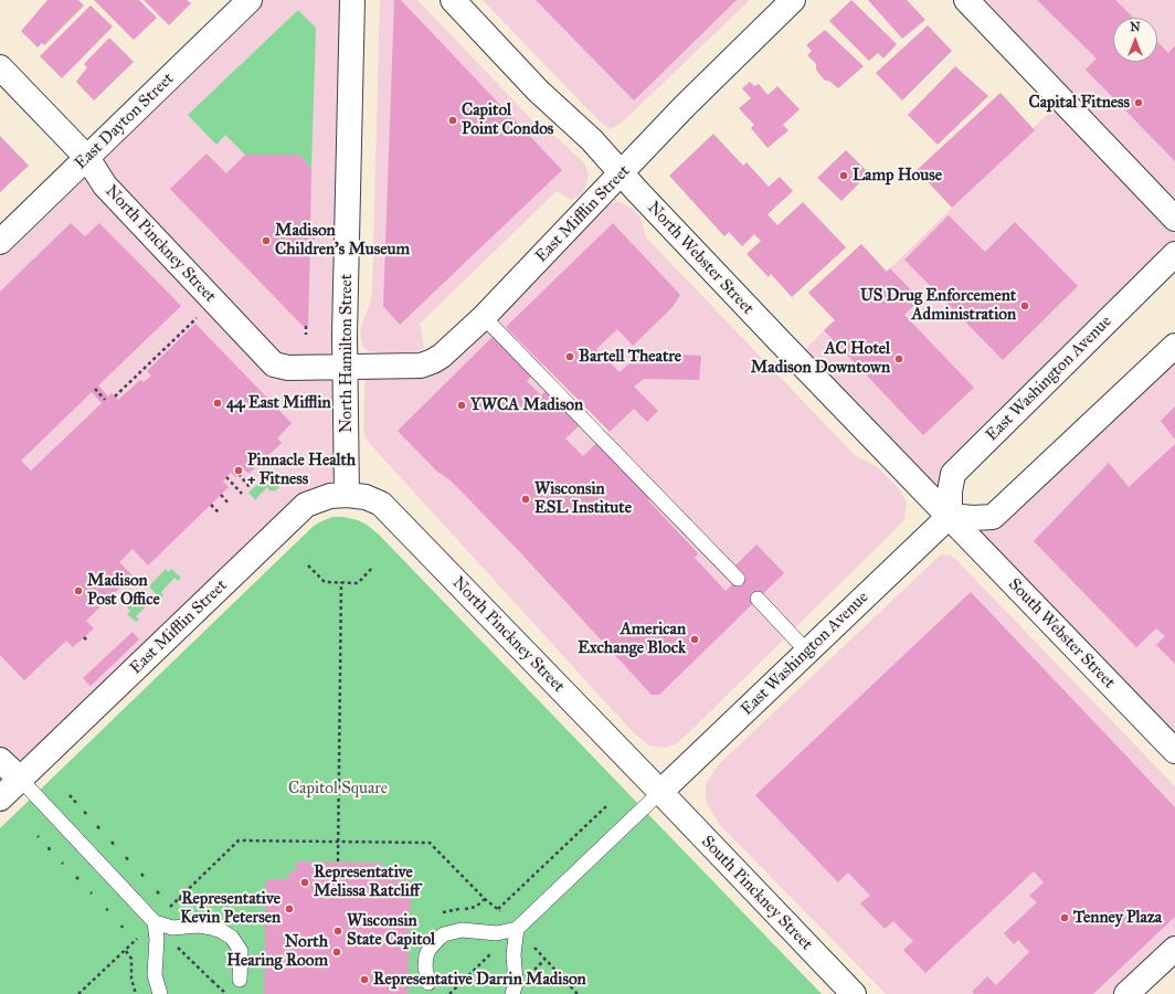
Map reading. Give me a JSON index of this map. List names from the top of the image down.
{
  "streets": {
    "street": [
      "East Dayton Street",
      "East Mifflin Street",
      "North Pinckney Street",
      "North Webster Street",
      "North Hamilton Street",
      "East Washington Avenue",
      "South Webster Street",
      "South Pinckney Street"
    ]
  },
  "crossings": [
    ["East Dayton Street", "North Pinckney Street"],
    ["East Mifflin Street", "North Pinckney Street"],
    ["East Mifflin Street", "North Webster Street"],
    ["East Mifflin Street", "North Hamilton Street"],
    ["North Pinckney Street", "North Hamilton Street"],
    ["North Pinckney Street", "East Washington Avenue"],
    ["North Pinckney Street", "South Pinckney Street"],
    ["North Webster Street", "East Washington Avenue"],
    ["North Webster Street", "South Webster Street"],
    ["East Washington Avenue", "South Webster Street"],
    ["East Washington Avenue", "South Pinckney Street"]
  ],
  "parks": ["Capitol Square"],
  "places": [
    "Capital Fitness",
    "Capitol Point Condos",
    "Lamp House",
    "Madison Children's Museum",
    "US Drug Enforcement Administration",
    "Bartell Theatre",
    "AC Hotel Madison Downtown",
    "44 East Mifflin",
    "YWCA Madison",
    "Pinnacle Health + Fitness",
    "Wisconsin ESL Institute",
    "Madison Post Office",
    "American Exchange Block",
    "Representative Melissa Ratcliff",
    "Representative Kevin Petersen",
    "Tenney Plaza",
    "Wisconsin State Capitol",
    "North Hearing Room",
    "Representative Darrin Madison"
  ],
  "north": "top"
}
